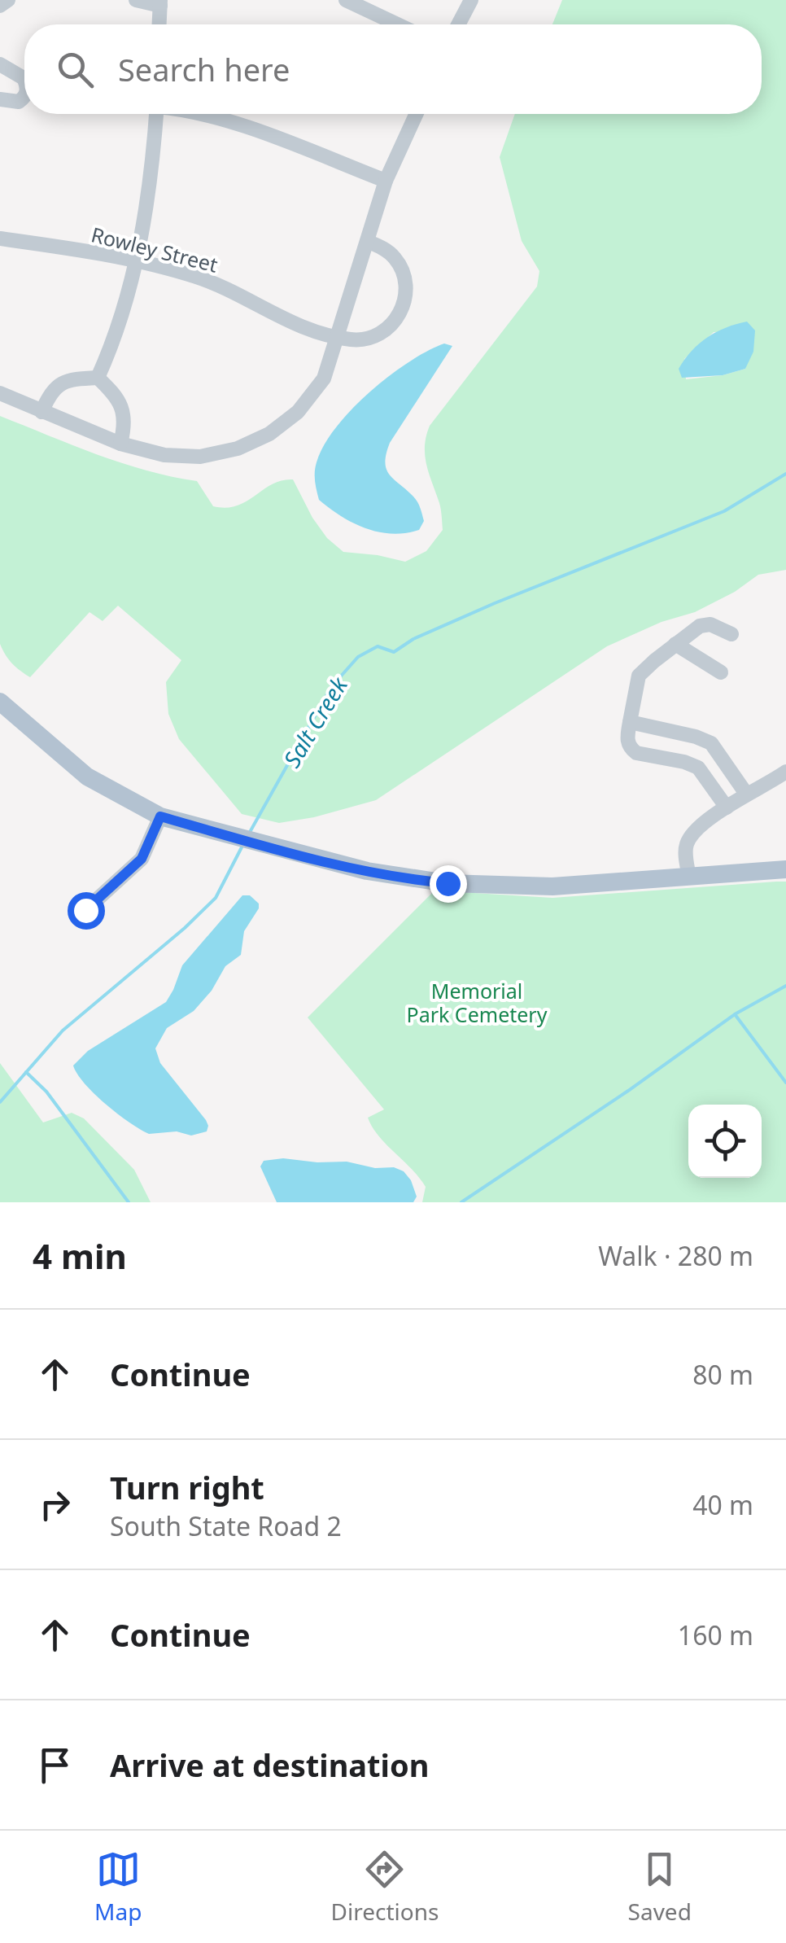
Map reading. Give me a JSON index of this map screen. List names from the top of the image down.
{
  "streets": {
    "street": ["Rowley Street"]
  },
  "water": ["Salt Creek"],
  "parks": ["Memorial Park Cemetery"],
  "page": {
    "search": "Search here",
    "heading": ["4 min", "Walk · 280 m"],
    "list": [
      ["Continue", "80 m"],
      ["Turn right", "South State Road 2", "40 m"],
      ["Continue", "160 m"],
      "Arrive at destination"
    ],
    "nav": ["Map", "Directions", "Saved"]
  }
}
